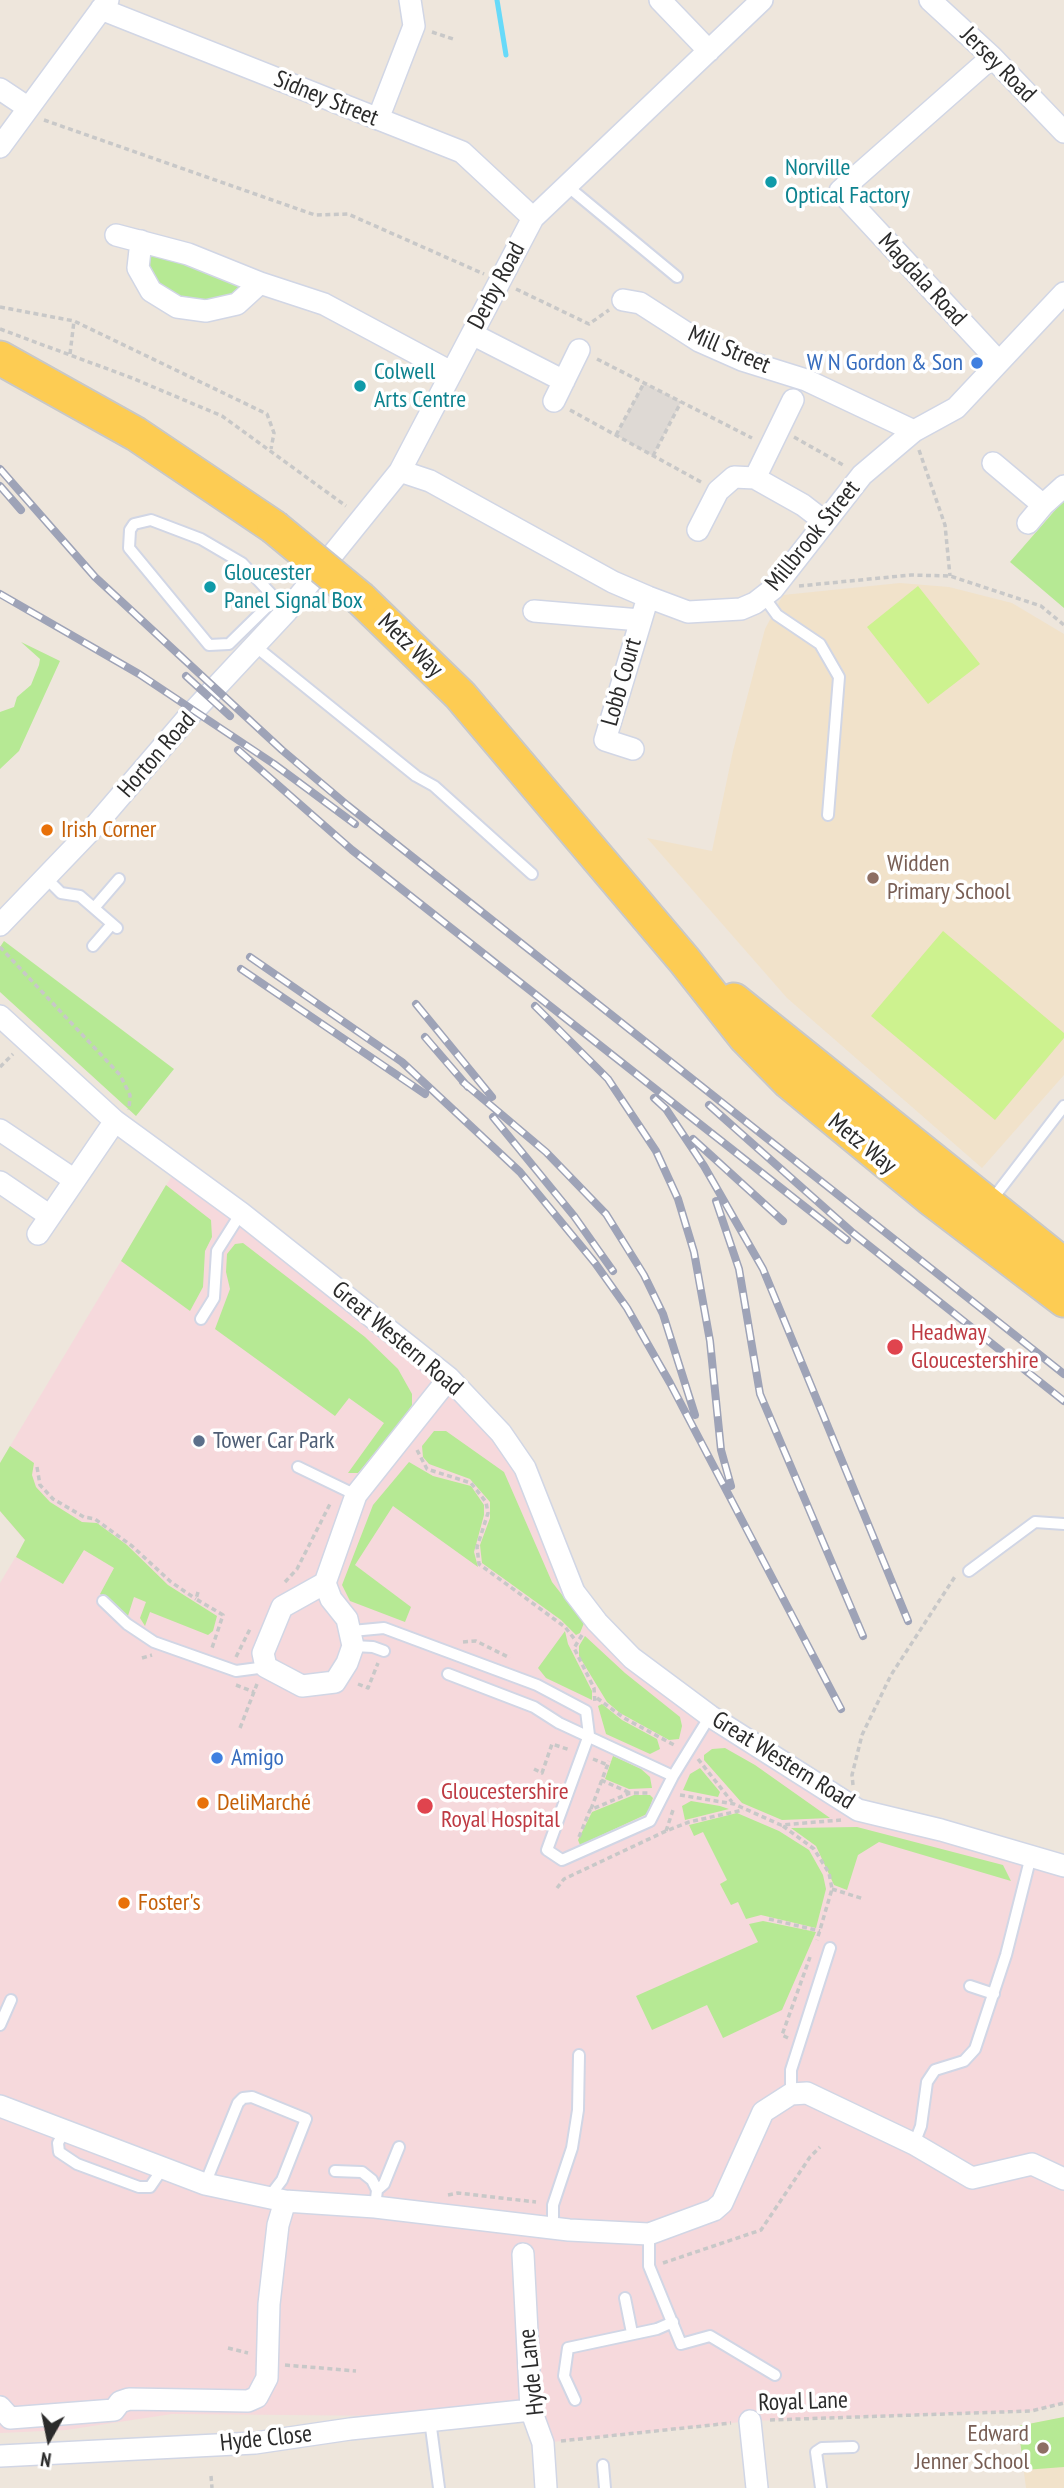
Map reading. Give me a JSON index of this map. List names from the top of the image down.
{
  "streets": {
    "main road": ["Metz Way"],
    "street": [
      "Jersey Road",
      "Sidney Street",
      "Magdala Road",
      "Derby Road",
      "Mill Street",
      "Millbrook Street",
      "Lobb Court",
      "Horton Road",
      "Great Western Road",
      "Hyde Lane",
      "Hyde Close"
    ],
    "path": ["Royal Lane"]
  },
  "crossings": [
    ["Jersey Road", "Magdala Road"],
    ["Sidney Street", "Derby Road"],
    ["Magdala Road", "Millbrook Street"],
    ["Derby Road", "Millbrook Street"],
    ["Derby Road", "Horton Road"],
    ["Mill Street", "Millbrook Street"],
    ["Millbrook Street", "Lobb Court"],
    ["Hyde Lane", "Royal Lane"],
    ["Hyde Lane", "Hyde Close"]
  ],
  "places": [
    "Norville Optical Factory",
    "W N Gordon & Son",
    "Colwell Arts Centre",
    "Gloucester Panel Signal Box",
    "Irish Corner",
    "Widden Primary School",
    "Headway Gloucestershire",
    "Tower Car Park",
    "Amigo",
    "DeliMarché",
    "Gloucestershire Royal Hospital",
    "Foster's",
    "Edward Jenner School"
  ],
  "north": "bottom"
}
